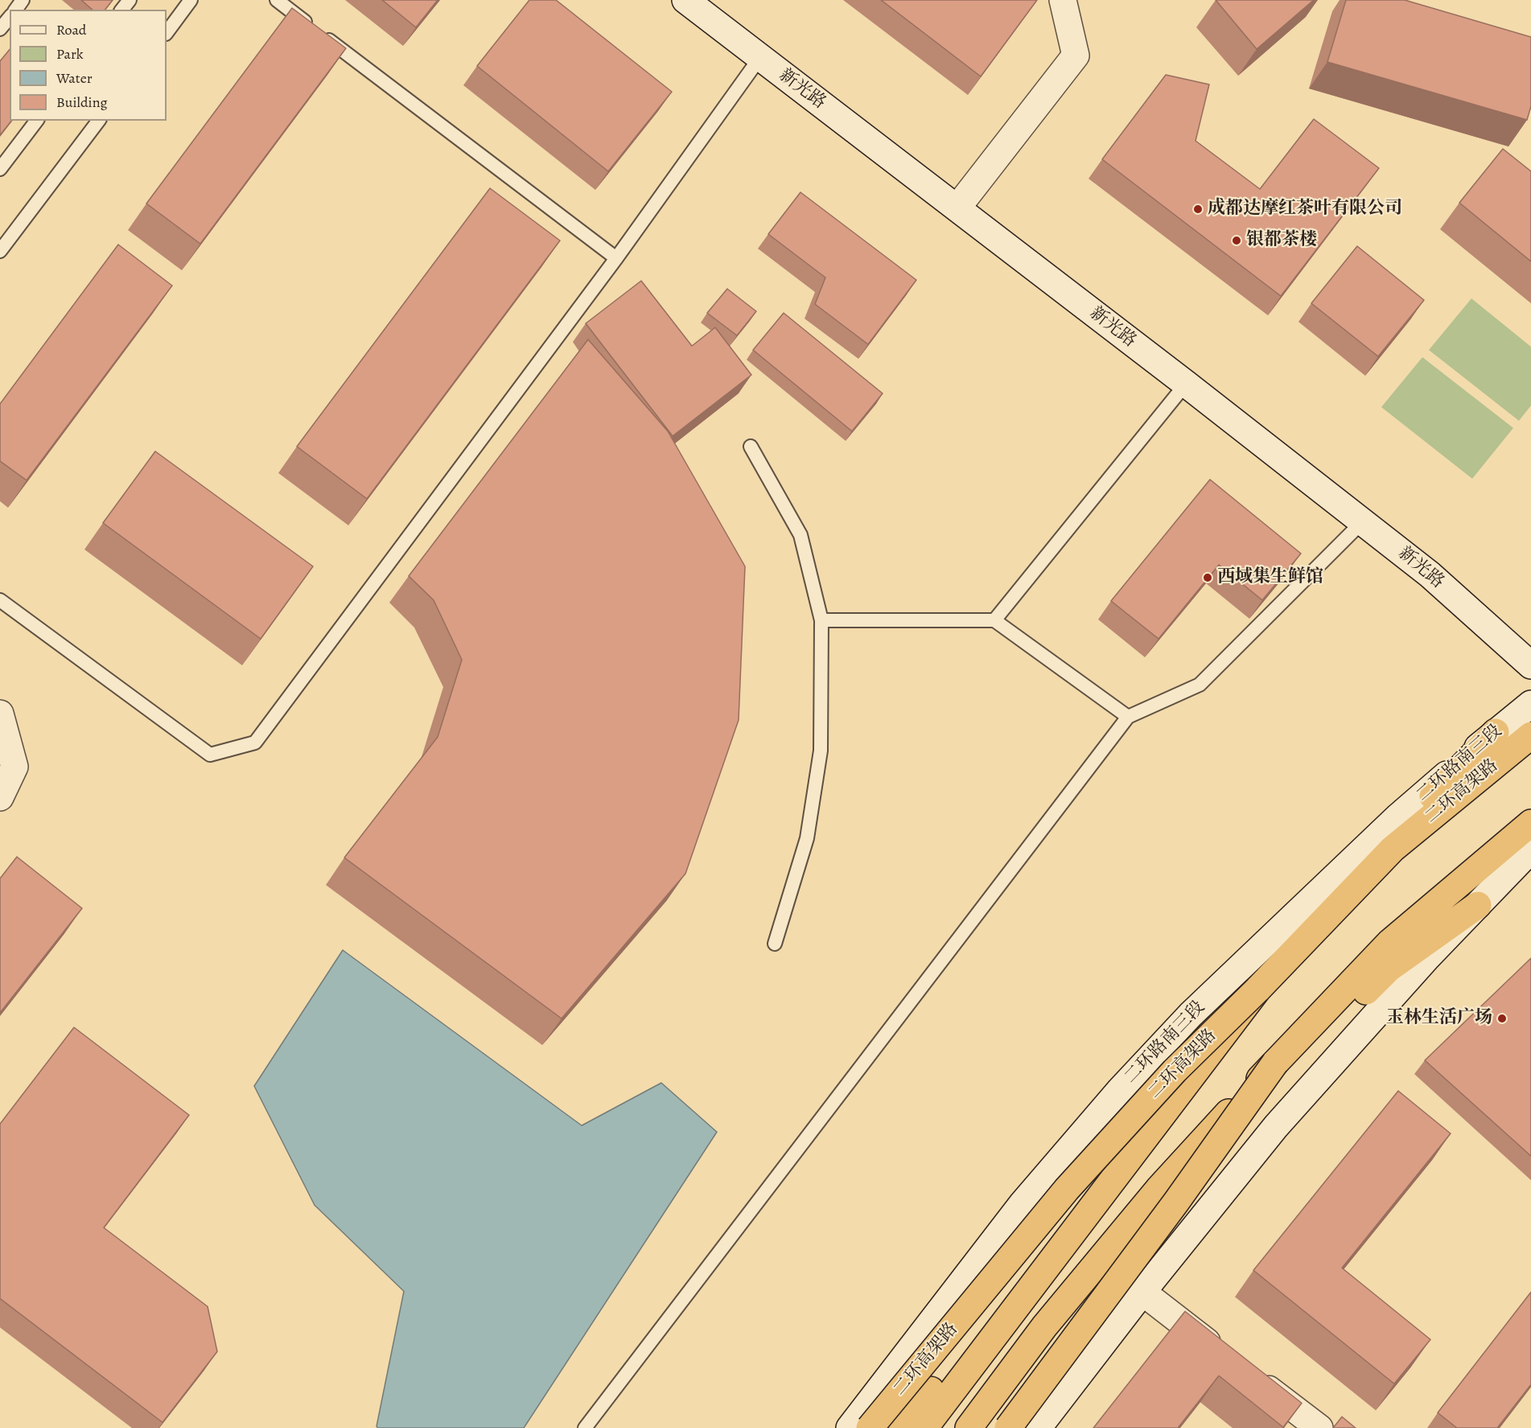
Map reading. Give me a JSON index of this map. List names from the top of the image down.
{
  "streets": {
    "highway": ["二环高架路"],
    "main road": ["新光路", "二环路南三段"]
  },
  "places": [
    "成都达摩红茶叶有限公司",
    "银都茶楼",
    "西域集生鲜馆",
    "玉林生活广场"
  ],
  "legend": [
    "Road",
    "Park",
    "Water",
    "Building"
  ]
}
